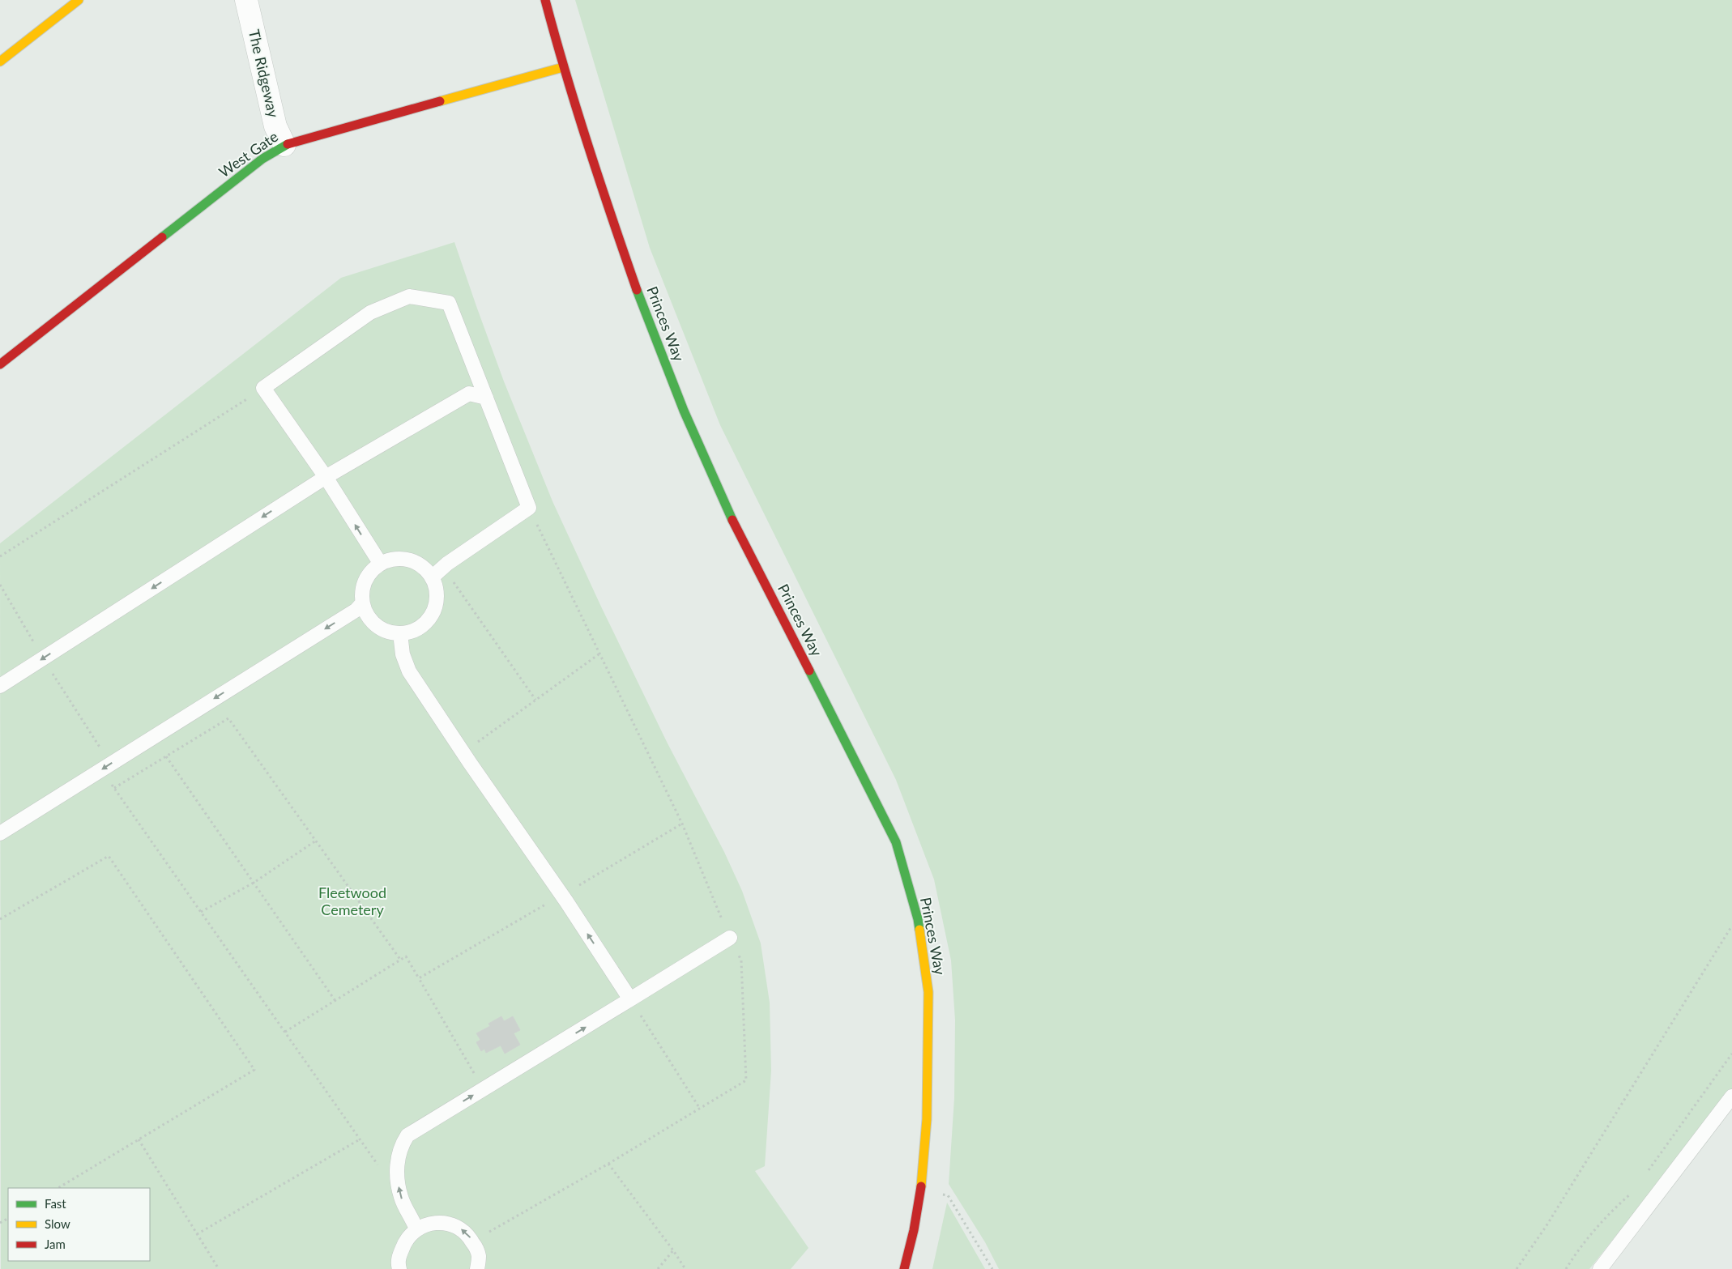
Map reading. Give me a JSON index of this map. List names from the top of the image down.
{
  "streets": {
    "street": ["The Ridgeway", "West Gate", "Princes Way"]
  },
  "crossings": [
    ["The Ridgeway", "West Gate"],
    ["West Gate", "Princes Way"]
  ],
  "parks": ["Fleetwood Cemetery"],
  "legend": ["Fast", "Slow", "Jam"]
}
